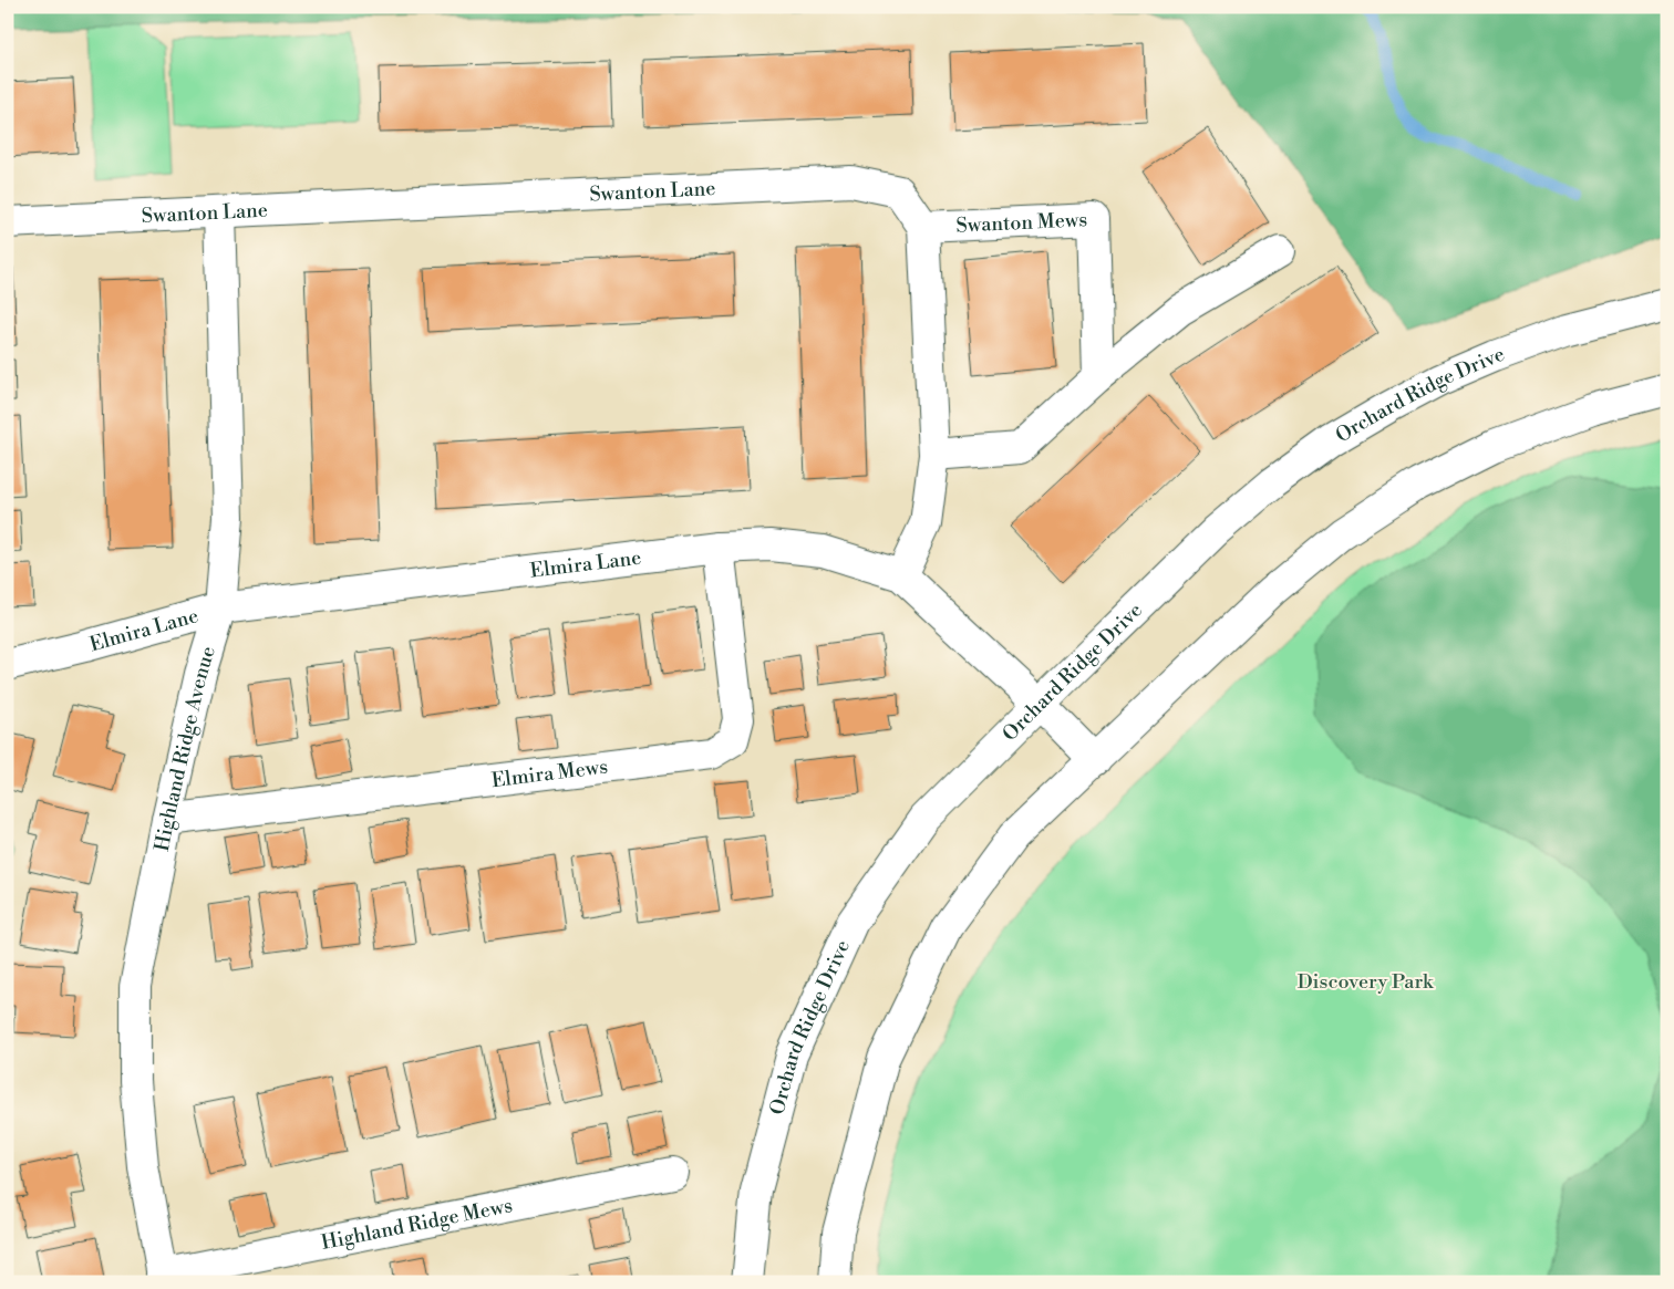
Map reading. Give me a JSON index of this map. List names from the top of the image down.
{
  "streets": {
    "street": [
      "Swanton Lane",
      "Swanton Mews",
      "Orchard Ridge Drive",
      "Elmira Lane",
      "Highland Ridge Avenue",
      "Elmira Mews",
      "Highland Ridge Mews"
    ]
  },
  "crossings": [
    ["Swanton Lane", "Swanton Mews"],
    ["Swanton Lane", "Highland Ridge Avenue"],
    ["Orchard Ridge Drive", "Elmira Lane"],
    ["Elmira Lane", "Highland Ridge Avenue"],
    ["Elmira Lane", "Elmira Mews"],
    ["Highland Ridge Avenue", "Elmira Mews"],
    ["Highland Ridge Avenue", "Highland Ridge Mews"]
  ],
  "parks": ["Discovery Park"]
}
